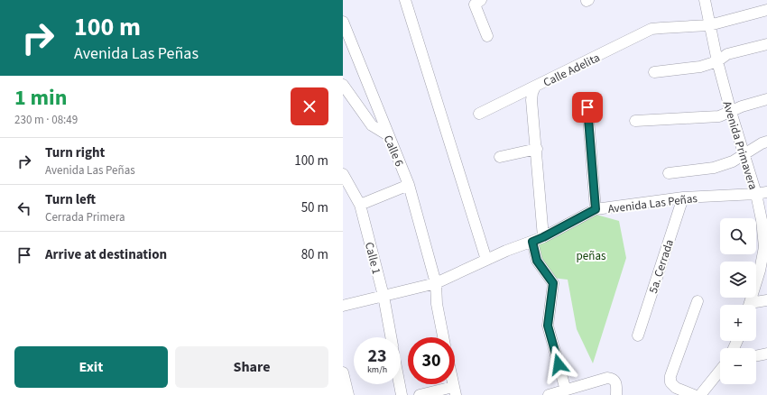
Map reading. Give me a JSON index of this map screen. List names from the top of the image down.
{
  "streets": {
    "street": [
      "Calle Adelita",
      "Avenida Primavera",
      "Calle 6",
      "Avenida Las Peñas",
      "Calle 1",
      "5a. Cerrada"
    ]
  },
  "crossings": [
    ["Calle Adelita", "Avenida Primavera"],
    ["Calle Adelita", "Avenida Las Peñas"],
    ["Avenida Primavera", "Avenida Las Peñas"],
    ["Calle 6", "Avenida Las Peñas"],
    ["Avenida Las Peñas", "5a. Cerrada"]
  ],
  "parks": ["peñas"],
  "page": {
    "turn": ["100 m", "Avenida Las Peñas"],
    "heading": ["1 min", "230 m · 08:49"],
    "list": [
      {
        "name": "Turn right",
        "note": "Avenida Las Peñas",
        "value": "100 m"
      },
      {
        "name": "Turn left",
        "note": "Cerrada Primera",
        "value": "50 m"
      },
      {
        "name": "Arrive at destination",
        "value": "80 m"
      }
    ],
    "map_buttons": ["+", "−"],
    "speed": "23 km/h",
    "limit": "30",
    "buttons": ["Exit", "Share"]
  }
}
